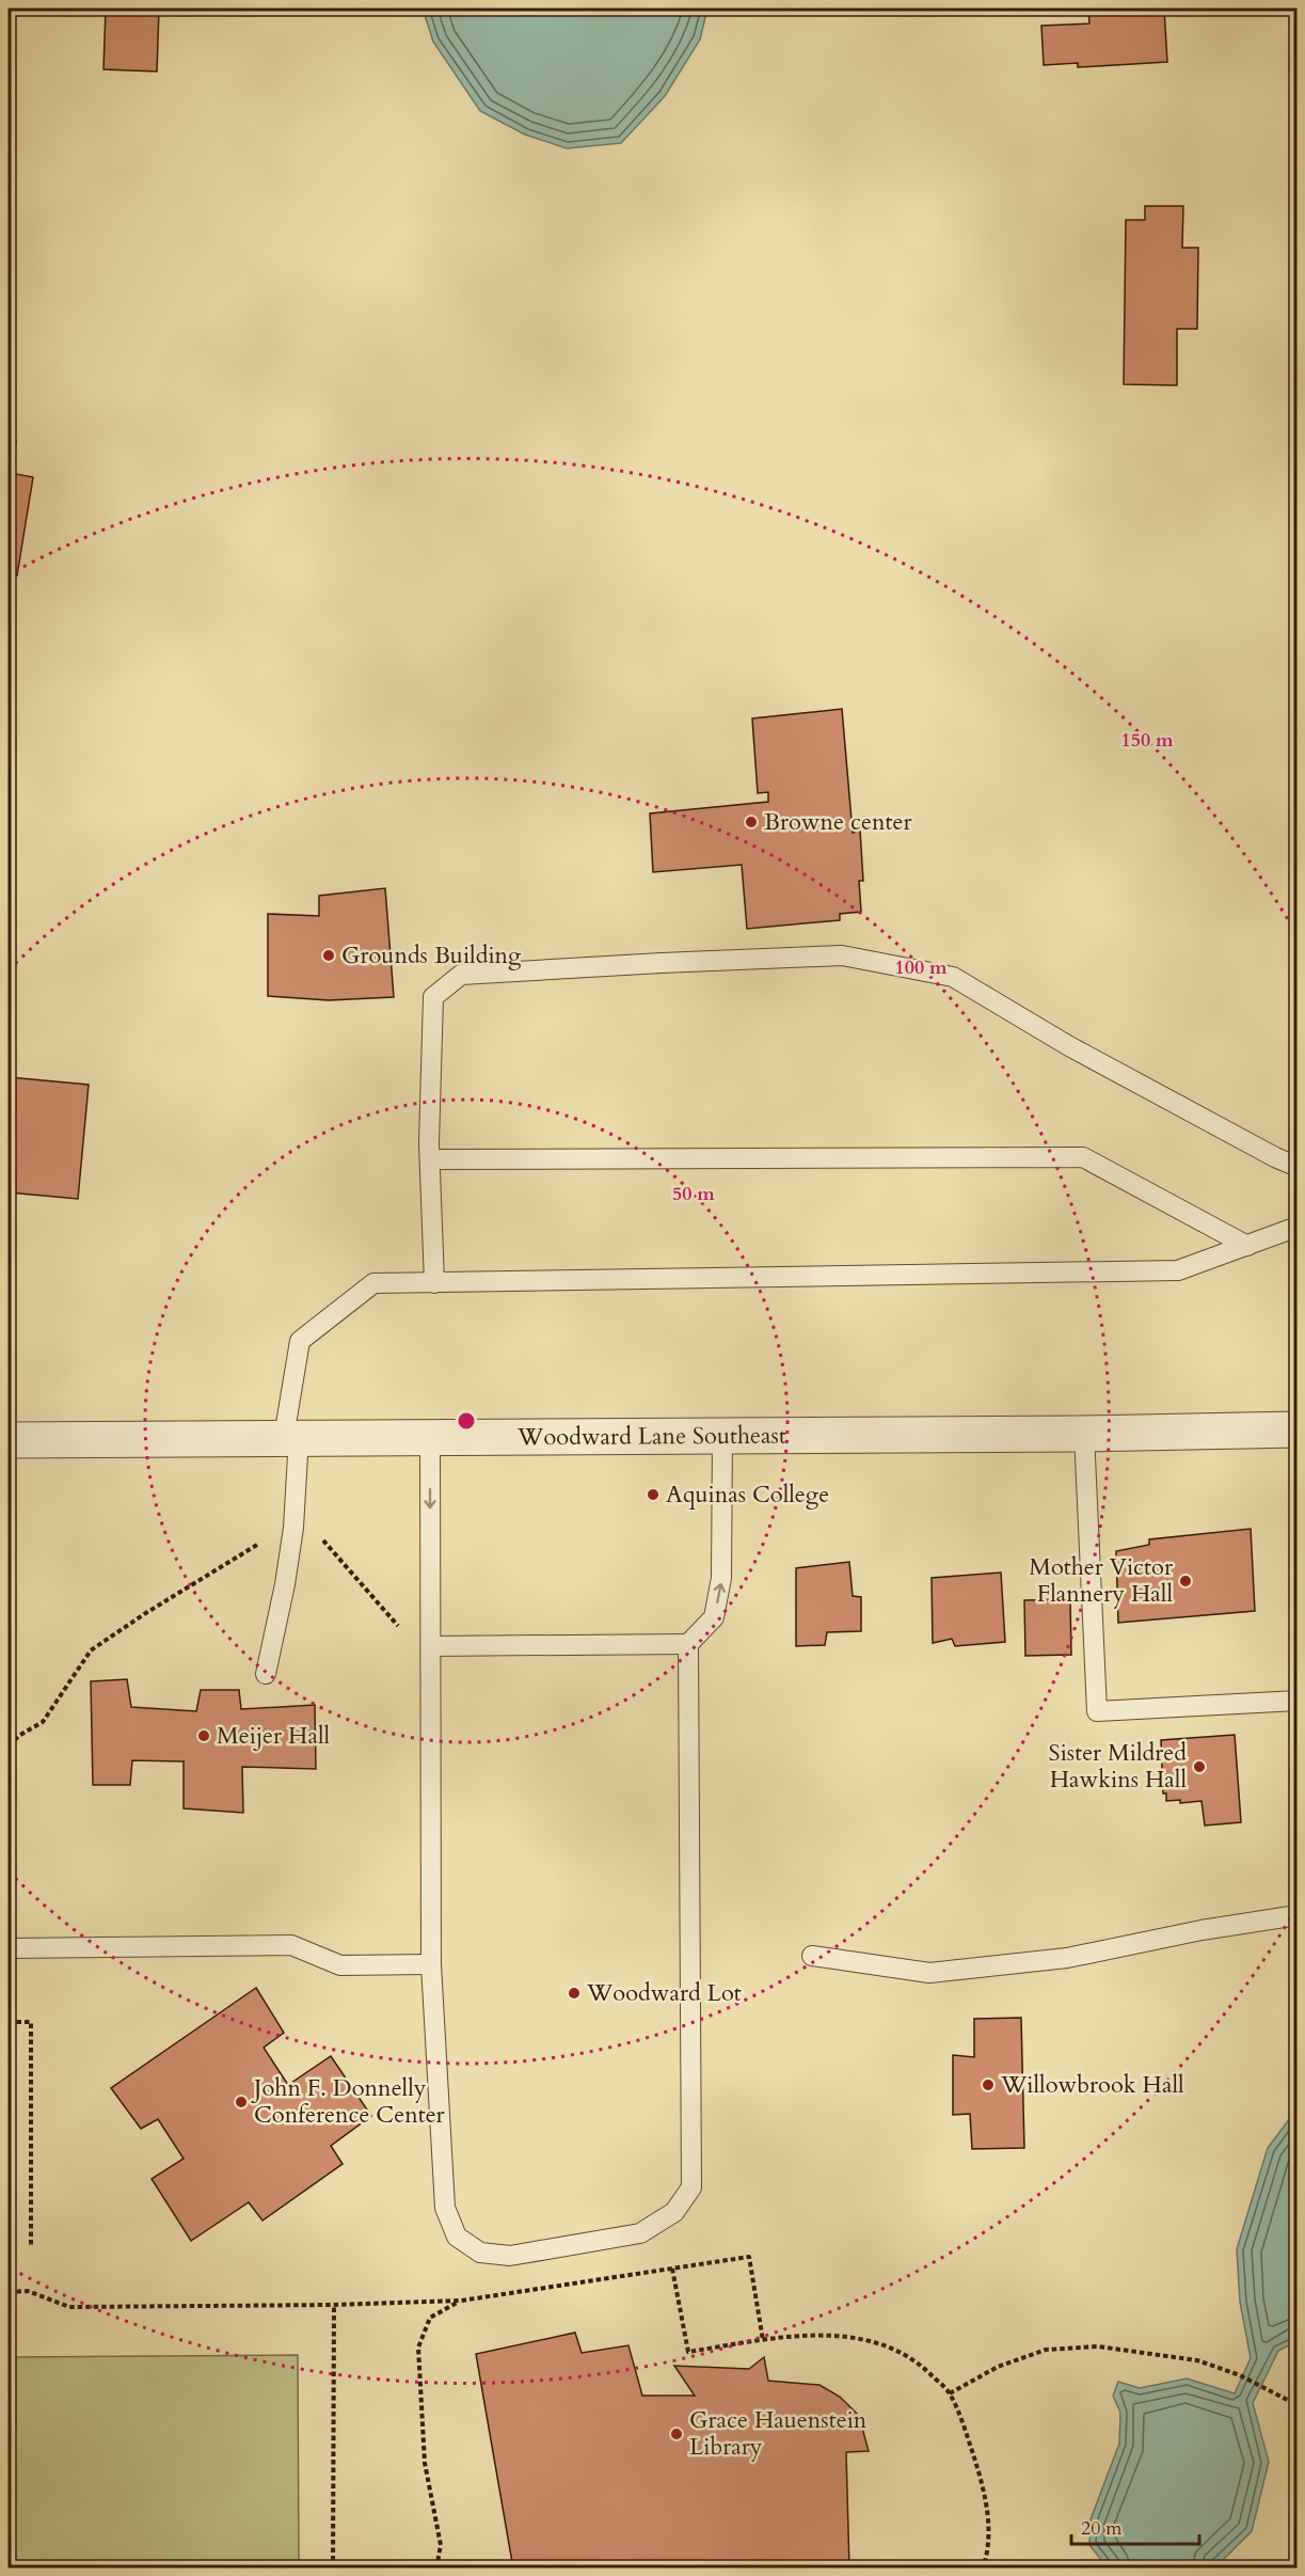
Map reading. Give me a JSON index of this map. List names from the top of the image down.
{
  "streets": {
    "street": ["Woodward Lane Southeast"]
  },
  "places": [
    "Browne center",
    "Grounds Building",
    "Aquinas College",
    "Mother Victor Flannery Hall",
    "Meijer Hall",
    "Sister Mildred Hawkins Hall",
    "Woodward Lot",
    "Willowbrook Hall",
    "John F. Donnelly Conference Center",
    "Grace Hauenstein Library"
  ],
  "scale_bar": "20 m",
  "rings": ["150 m", "100 m", "50 m"]
}
